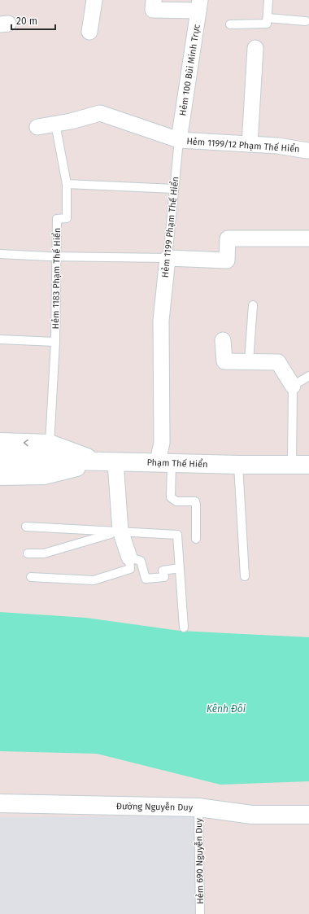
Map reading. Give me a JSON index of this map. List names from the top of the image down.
{
  "streets": {
    "main road": ["Phạm Thế Hiển", "Đường Nguyễn Duy"],
    "street": ["Hẻm 100 Bùi Minh Trực", "Hẻm 1199/12 Phạm Thế Hiển", "Hẻm 1199 Phạm Thế Hiển"],
    "lane": ["Hẻm 1183 Phạm Thế Hiển", "Hẻm 690 Nguyễn Duy"]
  },
  "crossings": [
    ["Hẻm 100 Bùi Minh Trực", "Hẻm 1199/12 Phạm Thế Hiển"],
    ["Hẻm 100 Bùi Minh Trực", "Hẻm 1199 Phạm Thế Hiển"],
    ["Hẻm 1199/12 Phạm Thế Hiển", "Hẻm 1199 Phạm Thế Hiển"],
    ["Hẻm 1199 Phạm Thế Hiển", "Phạm Thế Hiển"],
    ["Đường Nguyễn Duy", "Hẻm 690 Nguyễn Duy"]
  ],
  "water": ["Kênh Đôi"],
  "scale_bar": "20 m"
}
